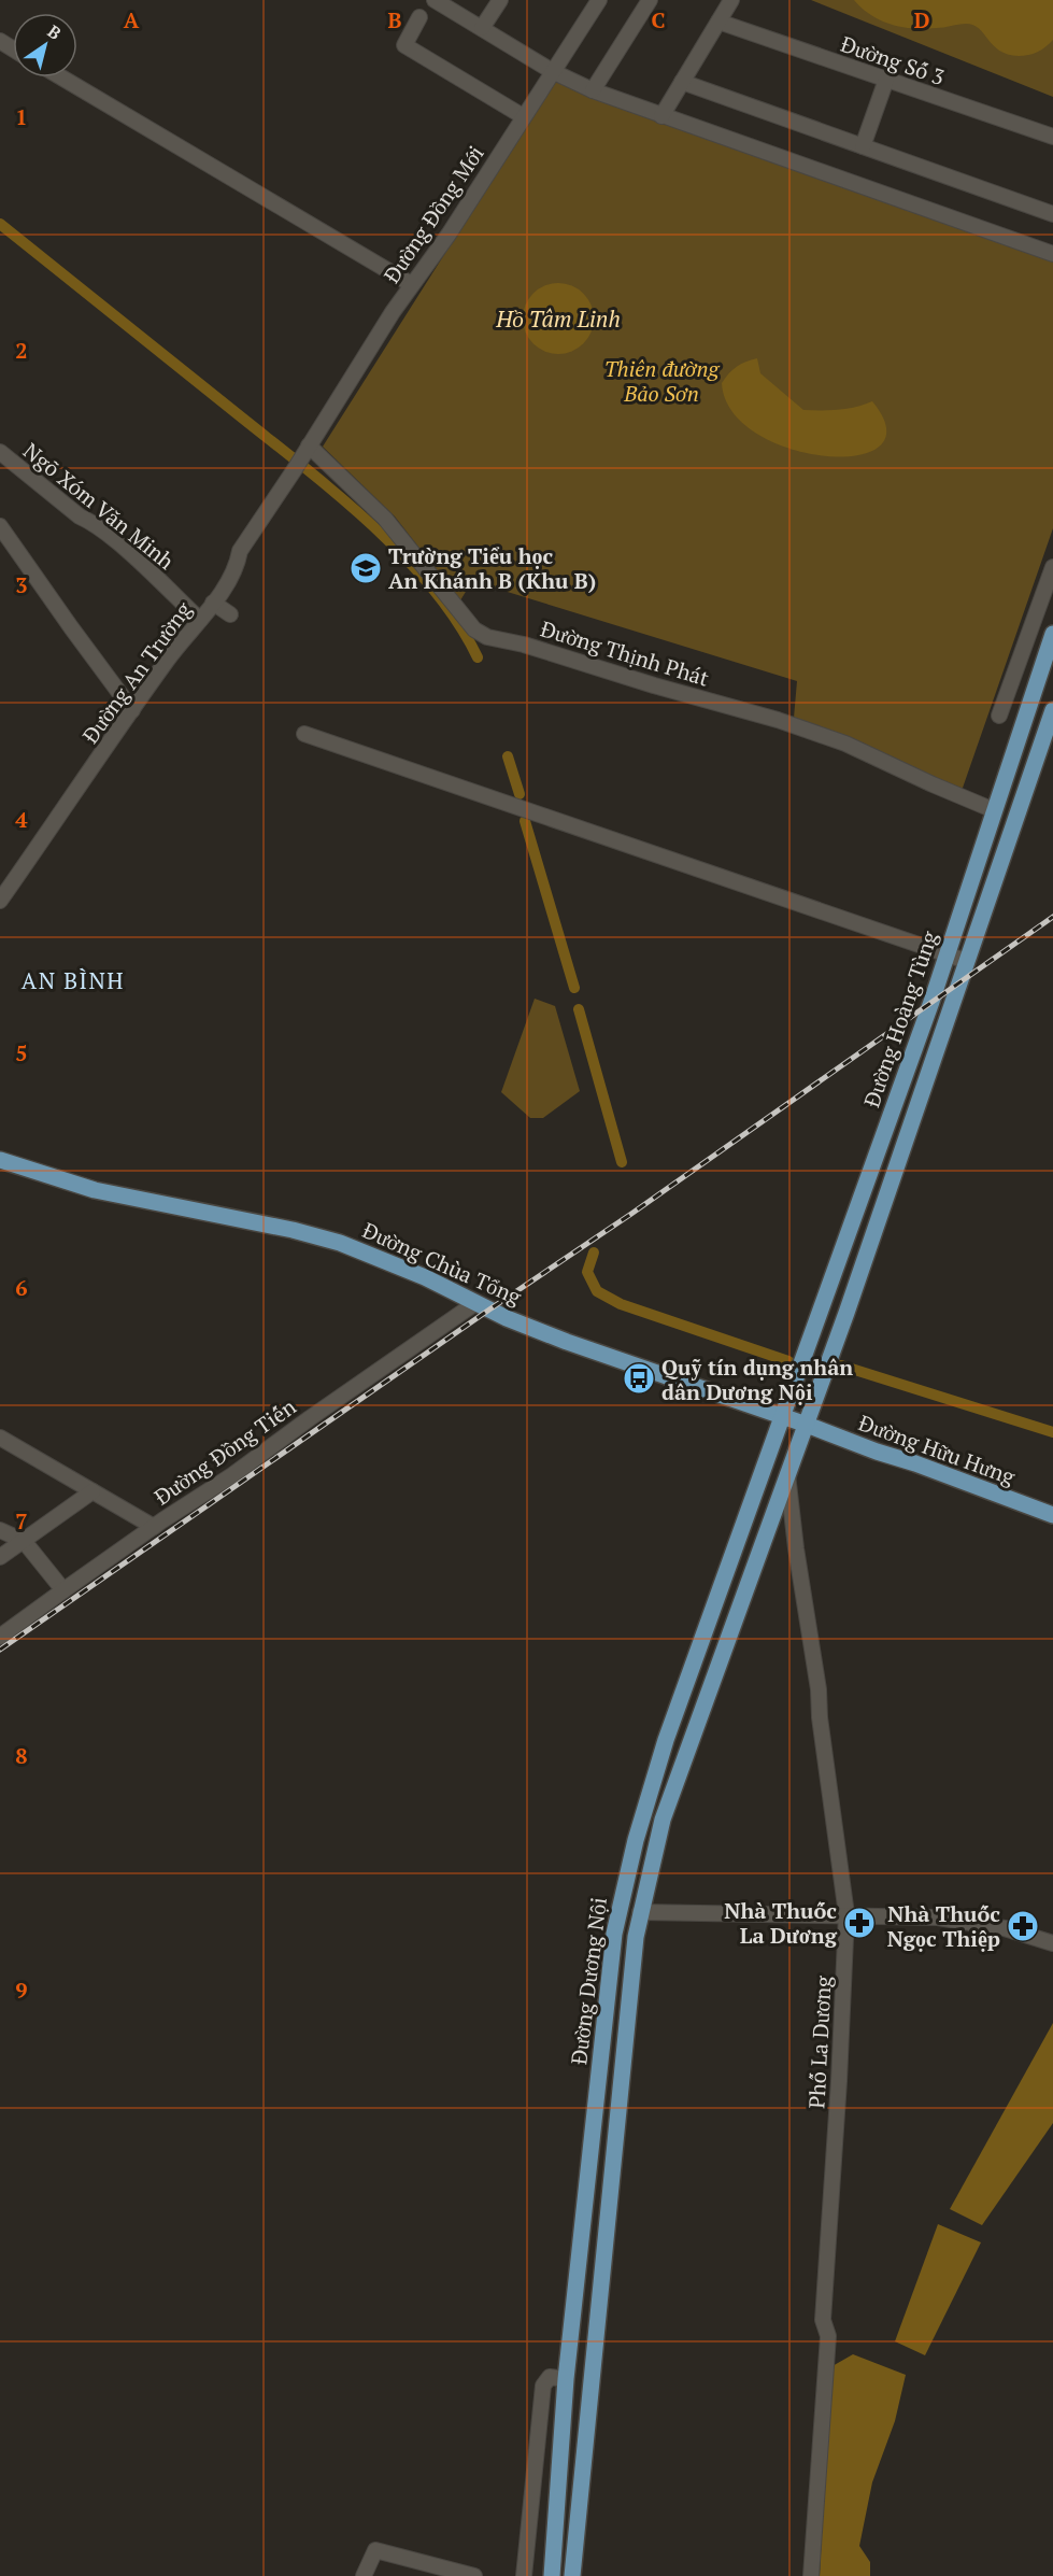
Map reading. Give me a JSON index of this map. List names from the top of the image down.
{
  "streets": {
    "main road": [
      "Đường Hoàng Tùng",
      "Đường Chùa Tổng",
      "Đường Hữu Hưng",
      "Đường Dương Nội"
    ],
    "street": [
      "Đường Số 3",
      "Đường Đồng Mới",
      "Ngõ Xóm Văn Minh",
      "Đường Thịnh Phát",
      "Đường An Trường",
      "Đường Đồng Tiến",
      "Phố La Dương"
    ]
  },
  "crossings": [
    ["Đường Đồng Mới", "Đường Thịnh Phát"],
    ["Đường Đồng Mới", "Đường An Trường"],
    ["Ngõ Xóm Văn Minh", "Đường An Trường"],
    ["Đường Thịnh Phát", "Đường An Trường"],
    ["Đường Thịnh Phát", "Đường Hoàng Tùng"],
    ["Đường Hoàng Tùng", "Đường Chùa Tổng"],
    ["Đường Hoàng Tùng", "Đường Hữu Hưng"],
    ["Đường Hoàng Tùng", "Đường Dương Nội"],
    ["Đường Chùa Tổng", "Đường Hữu Hưng"],
    ["Đường Chùa Tổng", "Đường Đồng Tiến"],
    ["Đường Chùa Tổng", "Đường Dương Nội"],
    ["Đường Hữu Hưng", "Đường Dương Nội"],
    ["Đường Dương Nội", "Phố La Dương"]
  ],
  "districts": ["AN BÌNH"],
  "water": ["Hồ Tâm Linh"],
  "parks": ["Thiên đường Bảo Sơn"],
  "places": {
    "school or university": ["Trường Tiểu học An Khánh B (Khu B)"],
    "bus stop": ["Quỹ tín dụng nhân dân Dương Nội"],
    "pharmacy": ["Nhà Thuốc La Dương", "Nhà Thuốc Ngọc Thiệp"]
  },
  "north": "top right",
  "grid": {
    "columns": [
      "A",
      "B",
      "C",
      "D"
    ],
    "rows": [
      "1",
      "2",
      "3",
      "4",
      "5",
      "6",
      "7",
      "8",
      "9"
    ]
  }
}
